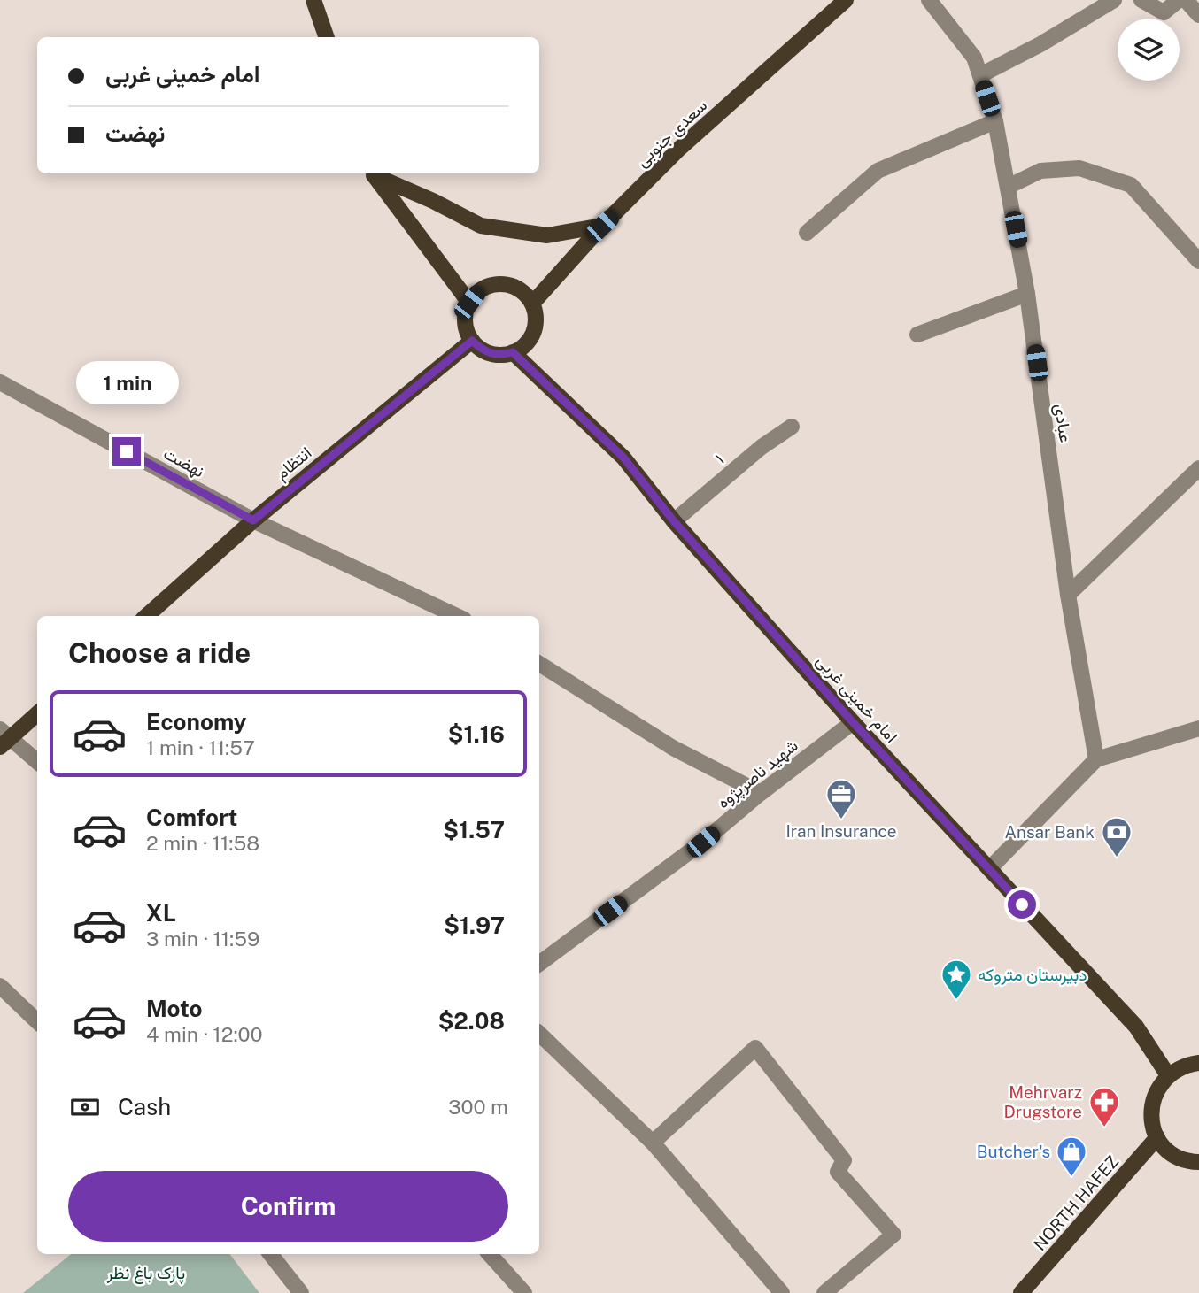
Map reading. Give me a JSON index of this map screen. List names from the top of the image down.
{
  "streets": {
    "main road": [
      "سعدی جنوبی",
      "انتظام",
      "امام خمینی غربی",
      "NORTH HAFEZ"
    ],
    "street": [
      "عبادی",
      "۱",
      "نهضت",
      "شهید ناصرپژوه"
    ]
  },
  "crossings": [
    ["سعدی جنوبی", "انتظام"],
    ["سعدی جنوبی", "امام خمینی غربی"],
    ["۱", "امام خمینی غربی"],
    ["نهضت", "انتظام"],
    ["انتظام", "امام خمینی غربی"],
    ["امام خمینی غربی", "شهید ناصرپژوه"]
  ],
  "parks": ["پارک باغ نظر"],
  "places": {
    "office": ["Iran Insurance"],
    "bank": ["Ansar Bank"],
    "place": ["دبیرستان متروکه"],
    "pharmacy": ["Mehrvarz Drugstore"],
    "shop": ["Butcher's"]
  },
  "page": {
    "banner": ["امام خمینی غربی", "نهضت"],
    "bubble": "1 min",
    "heading": "Choose a ride",
    "list": [
      {
        "name": "Economy",
        "note": "1 min · 11:57",
        "value": "$1.16"
      },
      {
        "name": "Comfort",
        "note": "2 min · 11:58",
        "value": "$1.57"
      },
      {
        "name": "XL",
        "note": "3 min · 11:59",
        "value": "$1.97"
      },
      {
        "name": "Moto",
        "note": "4 min · 12:00",
        "value": "$2.08"
      }
    ],
    "pay": ["Cash", "300 m"],
    "buttons": "Confirm"
  }
}
